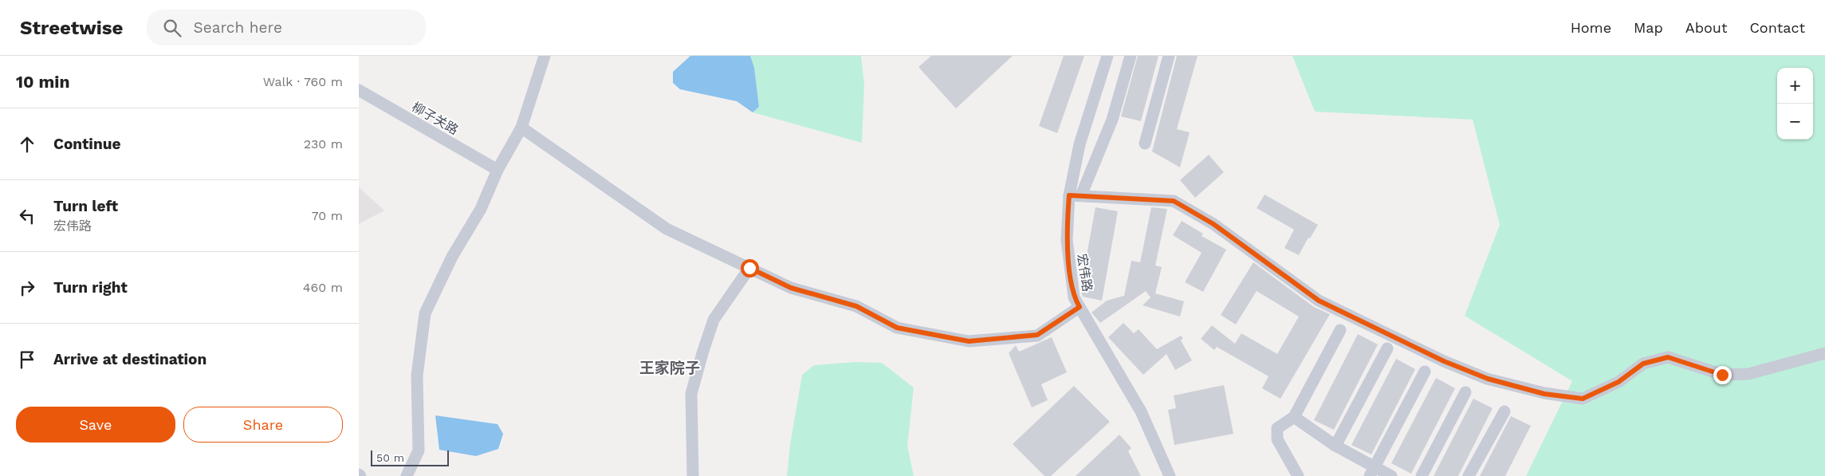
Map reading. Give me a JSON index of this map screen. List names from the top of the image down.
{
  "streets": {
    "street": ["柳子关路", "宏伟路"]
  },
  "districts": ["王家院子"],
  "scale_bar": "50 m",
  "page": {
    "header": "Streetwise",
    "search": "Search here",
    "nav": [
      "Home",
      "Map",
      "About",
      "Contact"
    ],
    "heading": ["10 min", "Walk · 760 m"],
    "map_buttons": ["+", "−"],
    "list": [
      ["Continue", "230 m"],
      ["Turn left", "宏伟路", "70 m"],
      ["Turn right", "460 m"],
      "Arrive at destination"
    ],
    "buttons": ["Save", "Share"],
    "scale": "50 m"
  }
}
